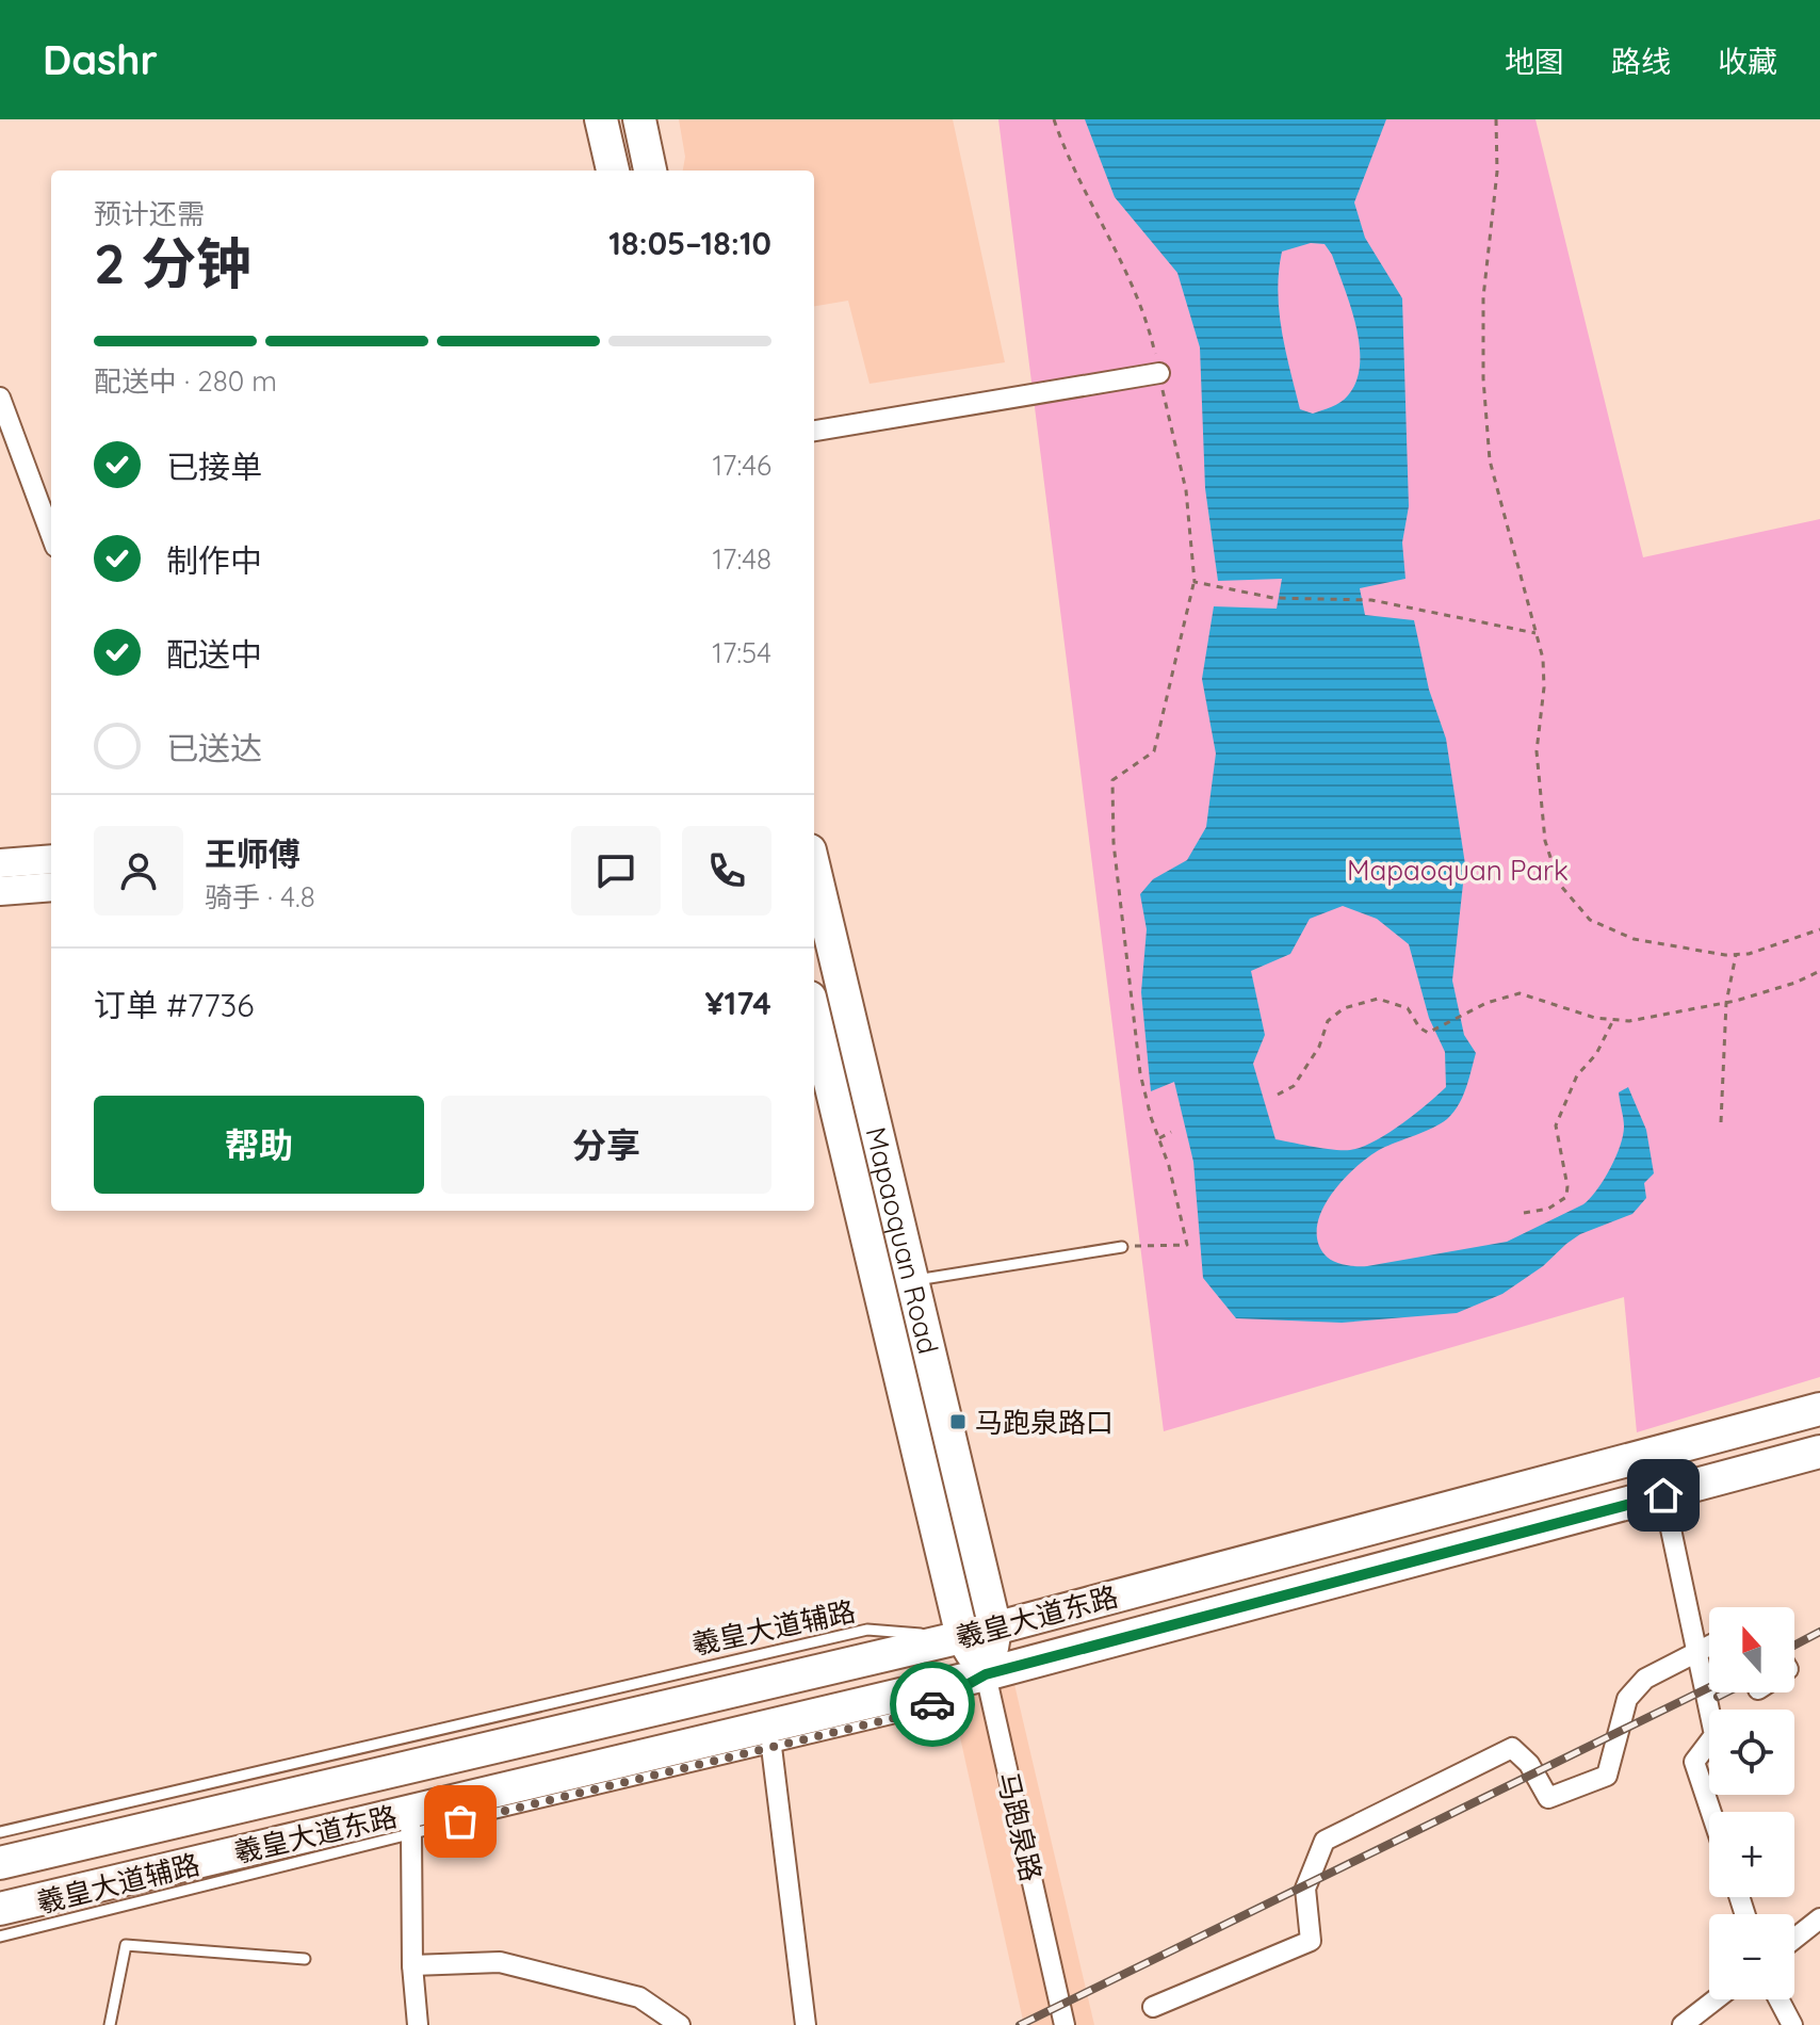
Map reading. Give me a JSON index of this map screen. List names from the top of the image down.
{
  "streets": {
    "main road": ["Mapaoquan Road", "羲皇大道东路", "马跑泉路"],
    "lane": ["羲皇大道辅路"]
  },
  "crossings": [
    ["Mapaoquan Road", "羲皇大道东路"],
    ["Mapaoquan Road", "羲皇大道辅路"],
    ["Mapaoquan Road", "马跑泉路"],
    ["羲皇大道东路", "羲皇大道辅路"],
    ["羲皇大道东路", "马跑泉路"],
    ["羲皇大道辅路", "马跑泉路"]
  ],
  "parks": ["Mapaoquan Park"],
  "places": {
    "transit": ["马跑泉路口"]
  },
  "north": "top",
  "page": {
    "header": "Dashr",
    "nav": ["地图", "路线", "收藏"],
    "heading": ["2 分钟", "预计还需", "18:05–18:10"],
    "panel": [
      "王师傅",
      "骑手 · 4.8",
      "订单 #7736",
      "¥174"
    ],
    "bar": "配送中 · 280 m",
    "list": [
      ["已接单", "17:46"],
      ["制作中", "17:48"],
      ["配送中", "17:54"],
      "已送达"
    ],
    "buttons": ["帮助", "分享"],
    "map_buttons": ["+", "−"]
  }
}
